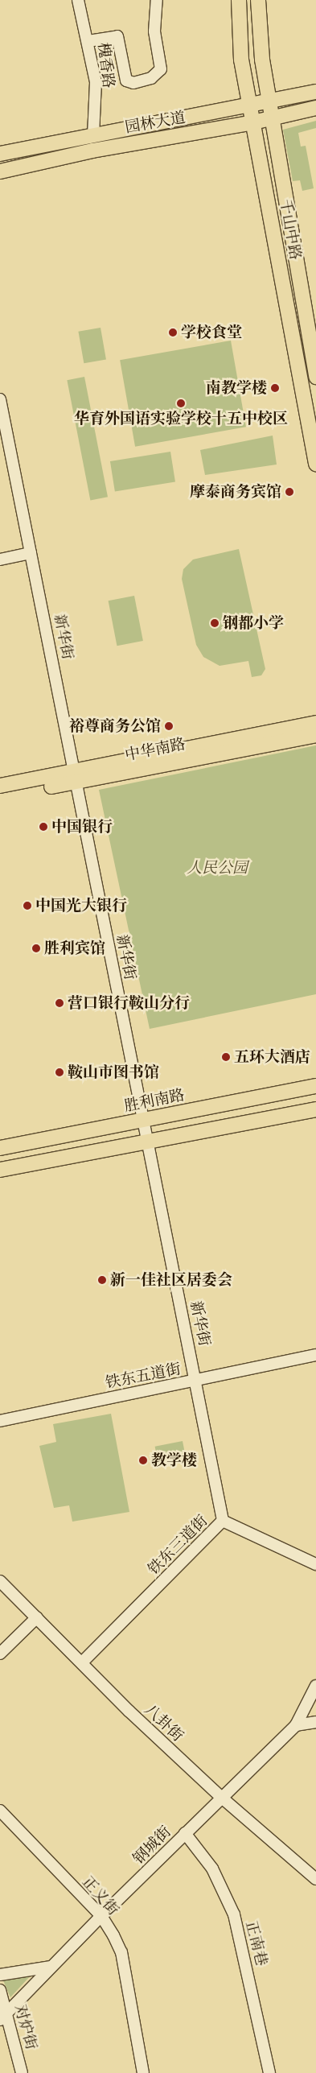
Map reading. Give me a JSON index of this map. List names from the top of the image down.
{
  "streets": {
    "main road": [
      "园林大道",
      "千山中路",
      "中华南路",
      "胜利南路"
    ],
    "street": [
      "槐香路",
      "新华街",
      "铁东五道街",
      "铁东三道街",
      "八卦街",
      "钢城街",
      "正义街",
      "正南巷",
      "对炉街"
    ]
  },
  "crossings": [
    ["槐香路", "园林大道"],
    ["园林大道", "千山中路"],
    ["新华街", "中华南路"],
    ["新华街", "胜利南路"],
    ["新华街", "铁东五道街"],
    ["新华街", "铁东三道街"],
    ["铁东三道街", "八卦街"],
    ["八卦街", "钢城街"],
    ["钢城街", "正义街"],
    ["钢城街", "正南巷"],
    ["钢城街", "对炉街"]
  ],
  "parks": ["人民公园"],
  "places": [
    "学校食堂",
    "南教学楼",
    "华育外国语实验学校十五中校区",
    "摩泰商务宾馆",
    "钢都小学",
    "裕尊商务公馆",
    "中国银行",
    "中国光大银行",
    "胜利宾馆",
    "营口银行鞍山分行",
    "五环大酒店",
    "鞍山市图书馆",
    "新一佳社区居委会",
    "教学楼"
  ]
}
